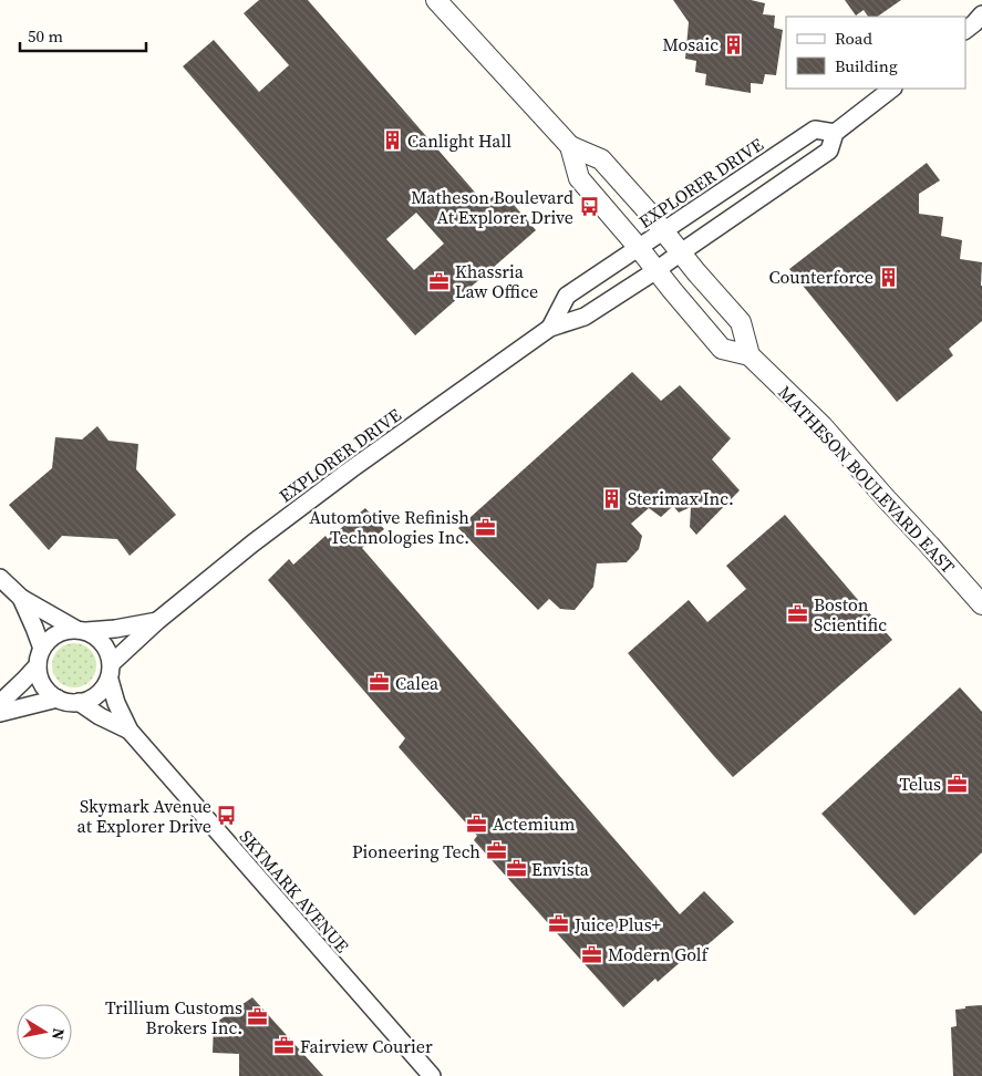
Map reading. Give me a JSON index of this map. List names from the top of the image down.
{
  "streets": {
    "street": ["EXPLORER DRIVE", "MATHESON BOULEVARD EAST", "SKYMARK AVENUE"]
  },
  "crossings": [
    ["EXPLORER DRIVE", "SKYMARK AVENUE"]
  ],
  "places": {
    "building": [
      "Mosaic",
      "Canlight Hall",
      "Counterforce",
      "Sterimax Inc."
    ],
    "bus stop": ["Matheson Boulevard At Explorer Drive", "Skymark Avenue at Explorer Drive"],
    "office": [
      "Khassria Law Office",
      "Automotive Refinish Technologies Inc.",
      "Boston Scientific",
      "Calea",
      "Telus",
      "Actemium",
      "Pioneering Tech",
      "Envista",
      "Juice Plus+",
      "Modern Golf",
      "Trillium Customs Brokers Inc.",
      "Fairview Courier"
    ]
  },
  "legend": ["Road", "Building"],
  "scale_bar": "50 m",
  "north": "right"
}
